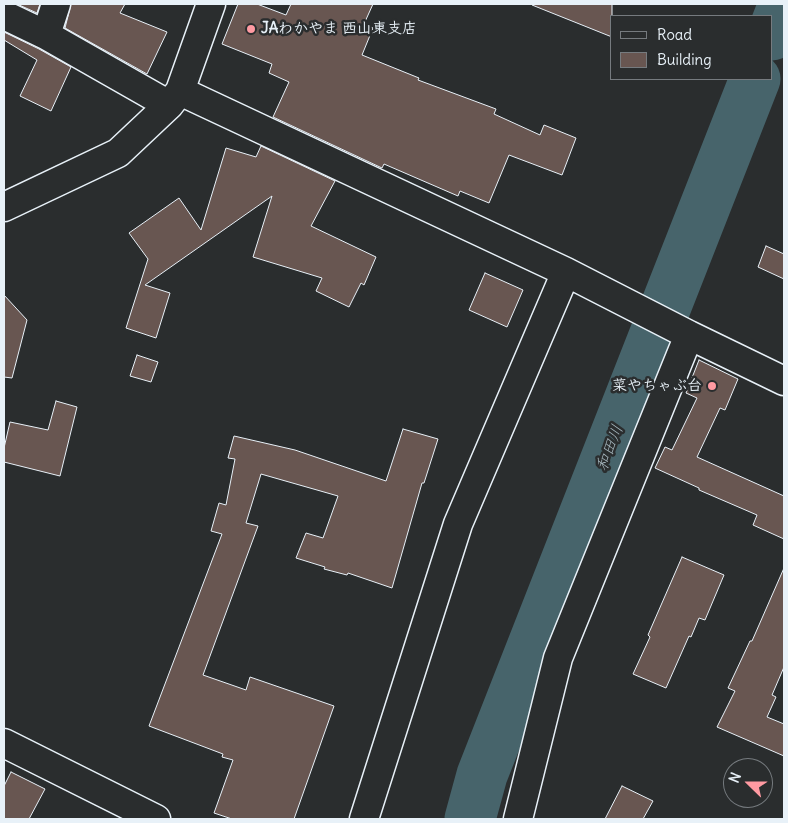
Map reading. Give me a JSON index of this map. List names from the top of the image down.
{
  "water": ["和田川"],
  "places": ["JAわかやま 西山東支店", "菜やちゃぶ台"],
  "legend": ["Road", "Building"],
  "north": "left"
}
